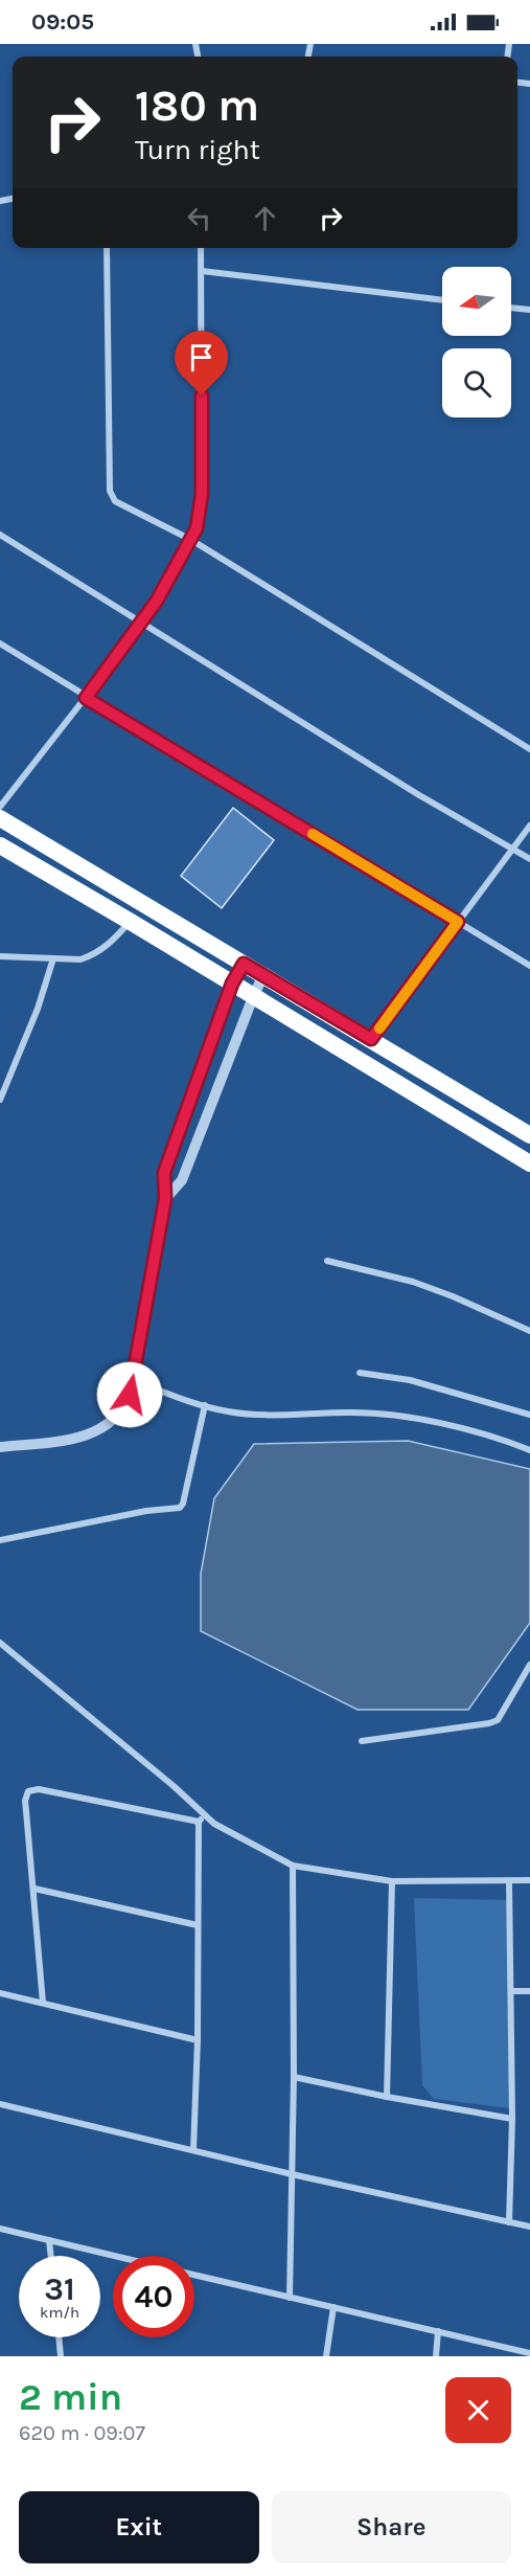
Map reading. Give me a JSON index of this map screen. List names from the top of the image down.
{
  "north": "left",
  "page": {
    "status": "09:05",
    "turn": ["180 m", "Turn right"],
    "speed": "31 km/h",
    "limit": "40",
    "heading": ["2 min", "620 m · 09:07"],
    "buttons": ["Exit", "Share"]
  }
}
